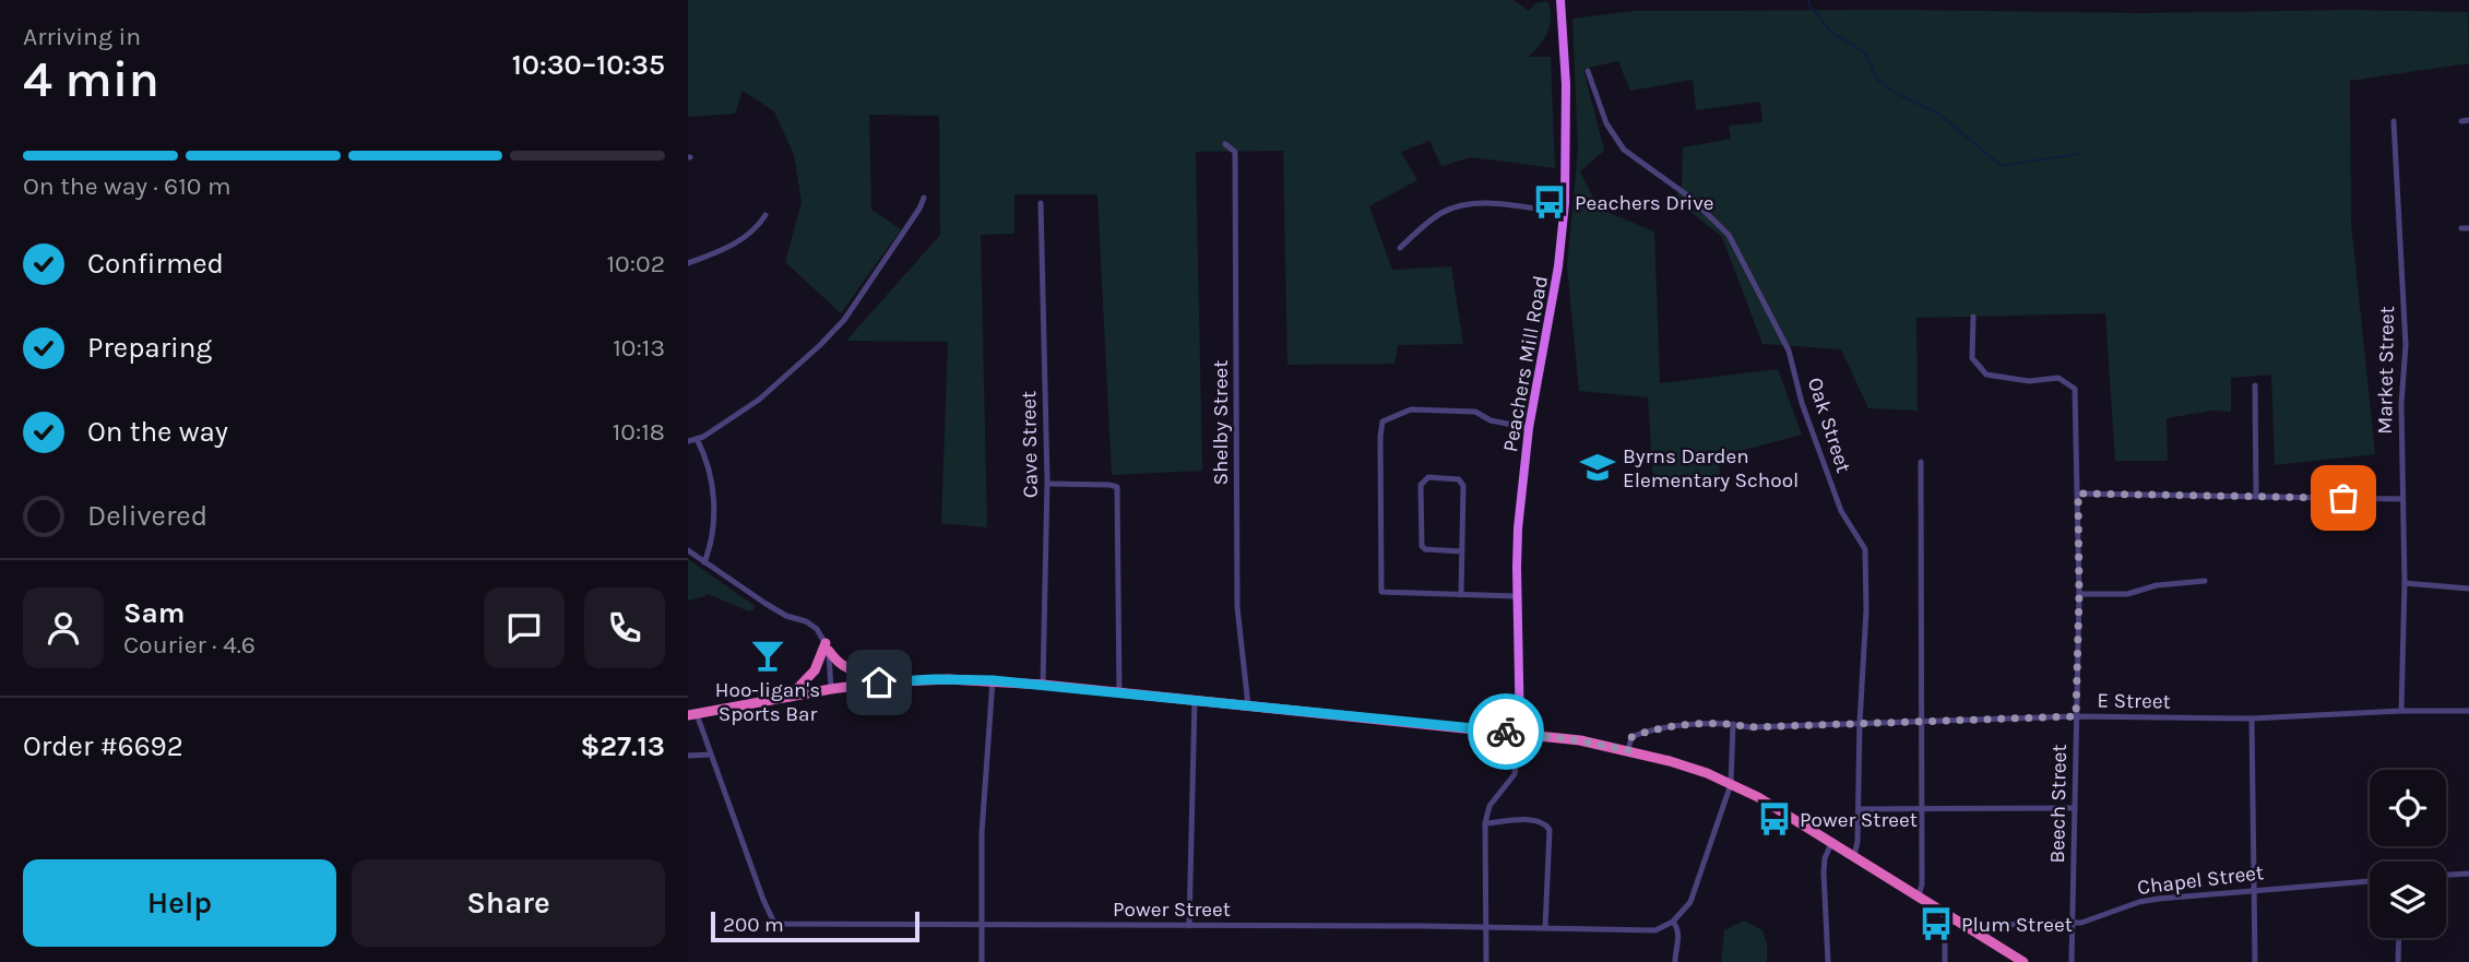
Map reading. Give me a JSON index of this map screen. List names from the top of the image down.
{
  "streets": {
    "main road": ["Peachers Mill Road"],
    "street": [
      "Market Street",
      "Shelby Street",
      "Oak Street",
      "Cave Street",
      "E Street",
      "Beech Street",
      "Chapel Street",
      "Power Street"
    ]
  },
  "crossings": [
    ["Market Street", "E Street"],
    ["Oak Street", "E Street"],
    ["E Street", "Beech Street"],
    ["Beech Street", "Chapel Street"]
  ],
  "places": {
    "bus stop": ["Peachers Drive", "Power Street", "Plum Street"],
    "school or university": ["Byrns Darden Elementary School"],
    "bar": ["Hoo-ligan's Sports Bar"]
  },
  "scale_bar": "200 m",
  "page": {
    "heading": ["4 min", "Arriving in", "10:30–10:35"],
    "panel": [
      "Sam",
      "Courier · 4.6",
      "Order #6692",
      "$27.13"
    ],
    "bar": "On the way · 610 m",
    "list": [
      ["Confirmed", "10:02"],
      ["Preparing", "10:13"],
      ["On the way", "10:18"],
      "Delivered"
    ],
    "buttons": ["Help", "Share"],
    "scale": "200 m"
  }
}
